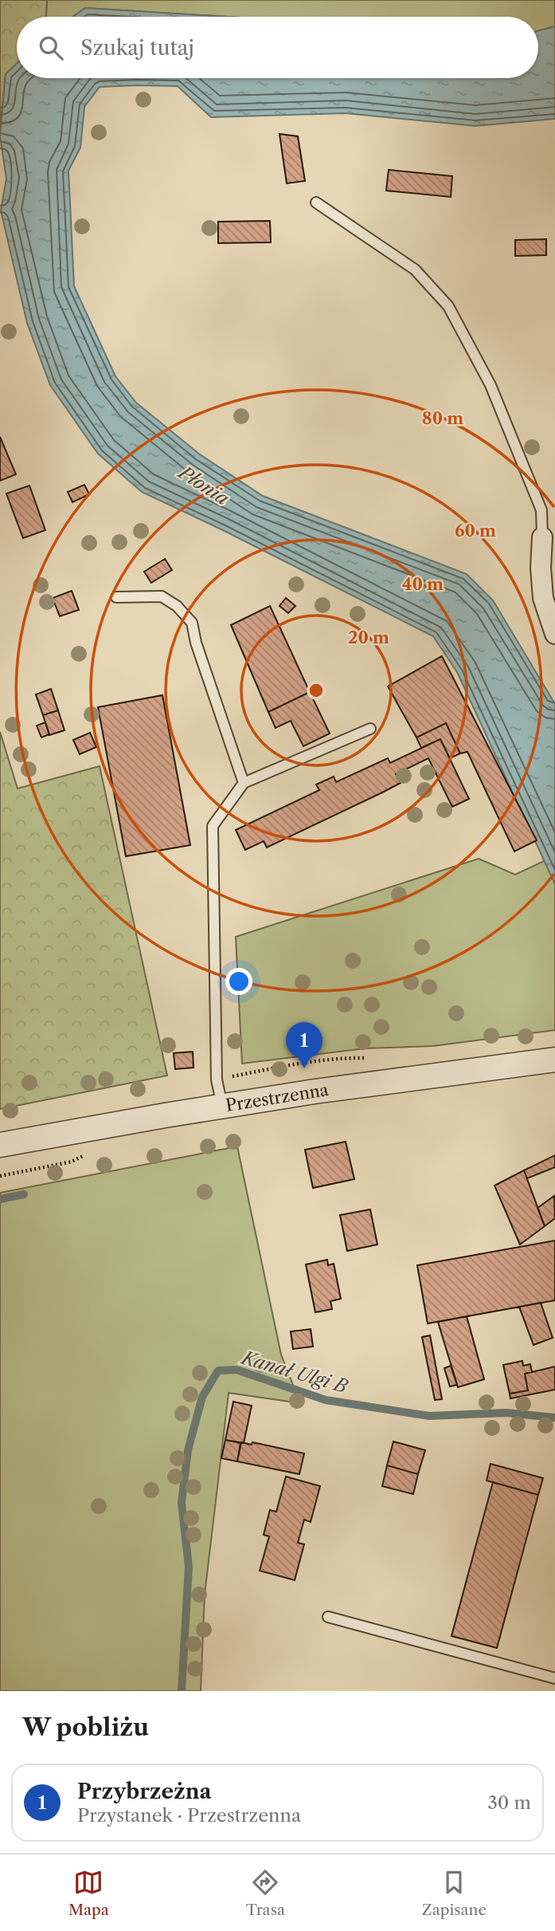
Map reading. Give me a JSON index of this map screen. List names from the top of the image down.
{
  "streets": {
    "street": ["Przestrzenna"]
  },
  "water": ["Płonia", "Kanał Ulgi B"],
  "page": {
    "search": "Szukaj tutaj",
    "pins": "1",
    "heading": "W pobliżu",
    "list": [
      {
        "mark": "1",
        "name": "Przybrzeżna",
        "note": "Przystanek · Przestrzenna",
        "value": "30 m"
      }
    ],
    "nav": ["Mapa", "Trasa", "Zapisane"]
  },
  "rings": [
    "80 m",
    "60 m",
    "40 m",
    "20 m"
  ]
}
